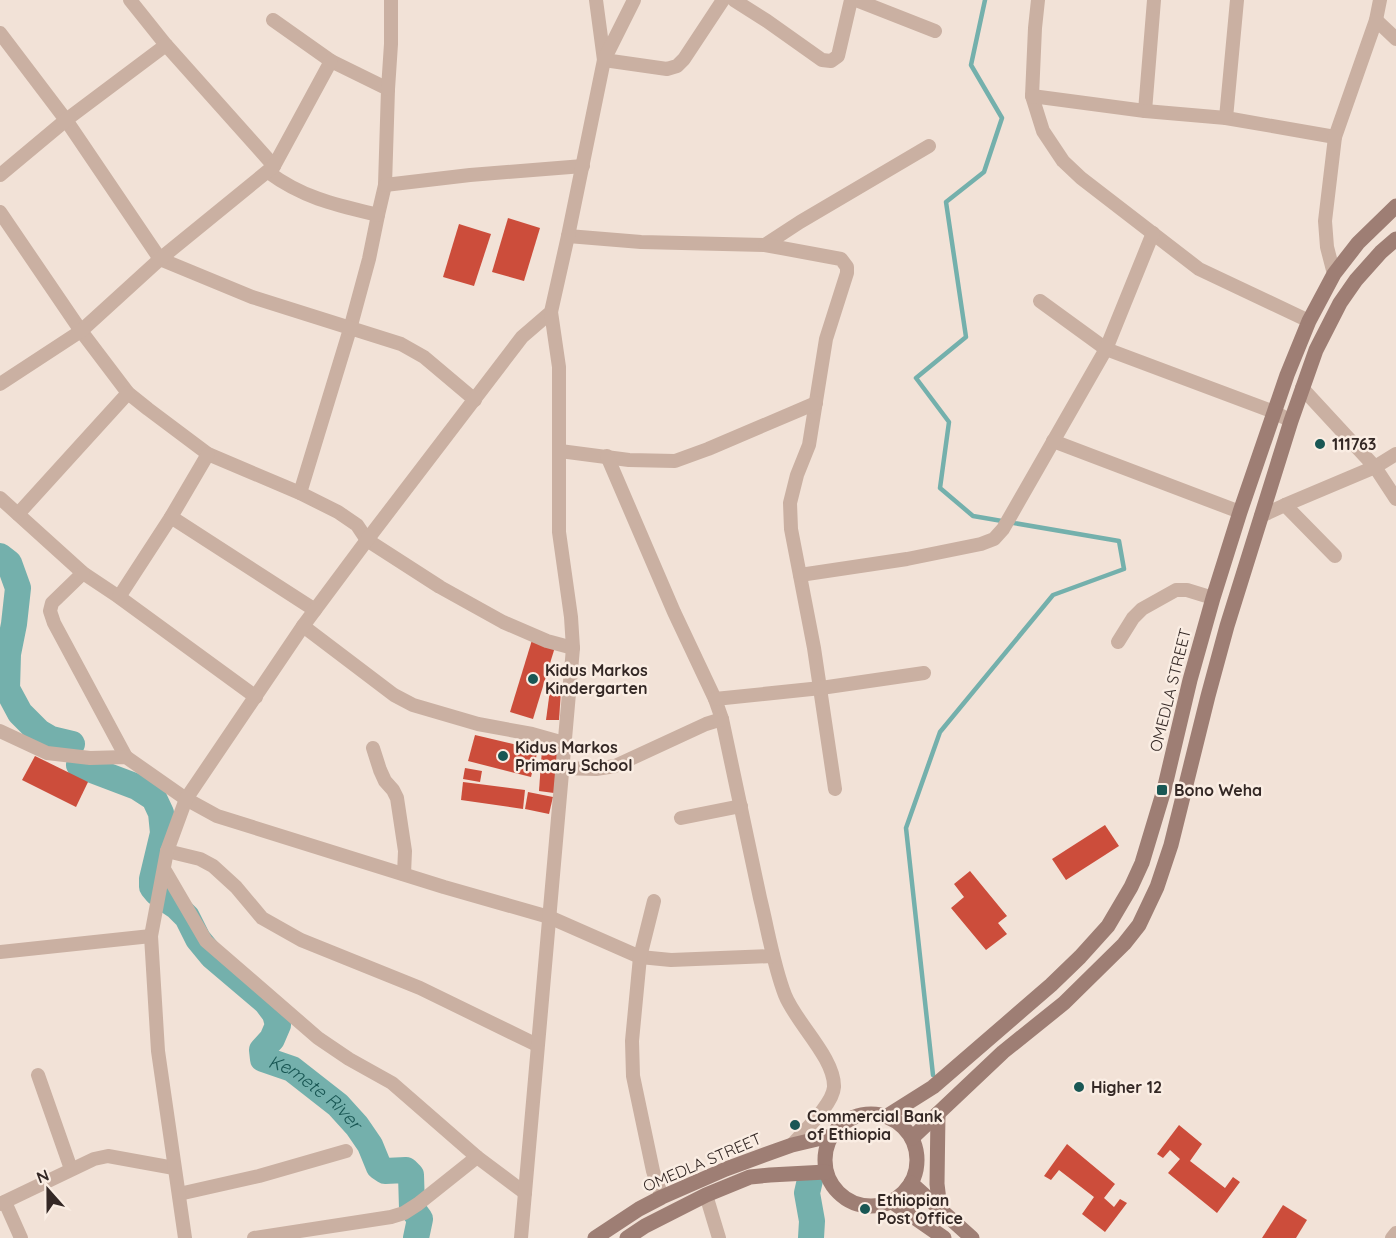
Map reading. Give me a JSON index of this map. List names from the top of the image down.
{
  "streets": {
    "main road": ["OMEDLA STREET"]
  },
  "water": ["Kemete River"],
  "places": {
    "other": [
      "111763",
      "Kidus Markos Kindergarten",
      "Kidus Markos Primary School",
      "Higher 12",
      "Commercial Bank of Ethiopia",
      "Ethiopian Post Office"
    ],
    "transit": ["Bono Weha"]
  },
  "north": "top"
}
